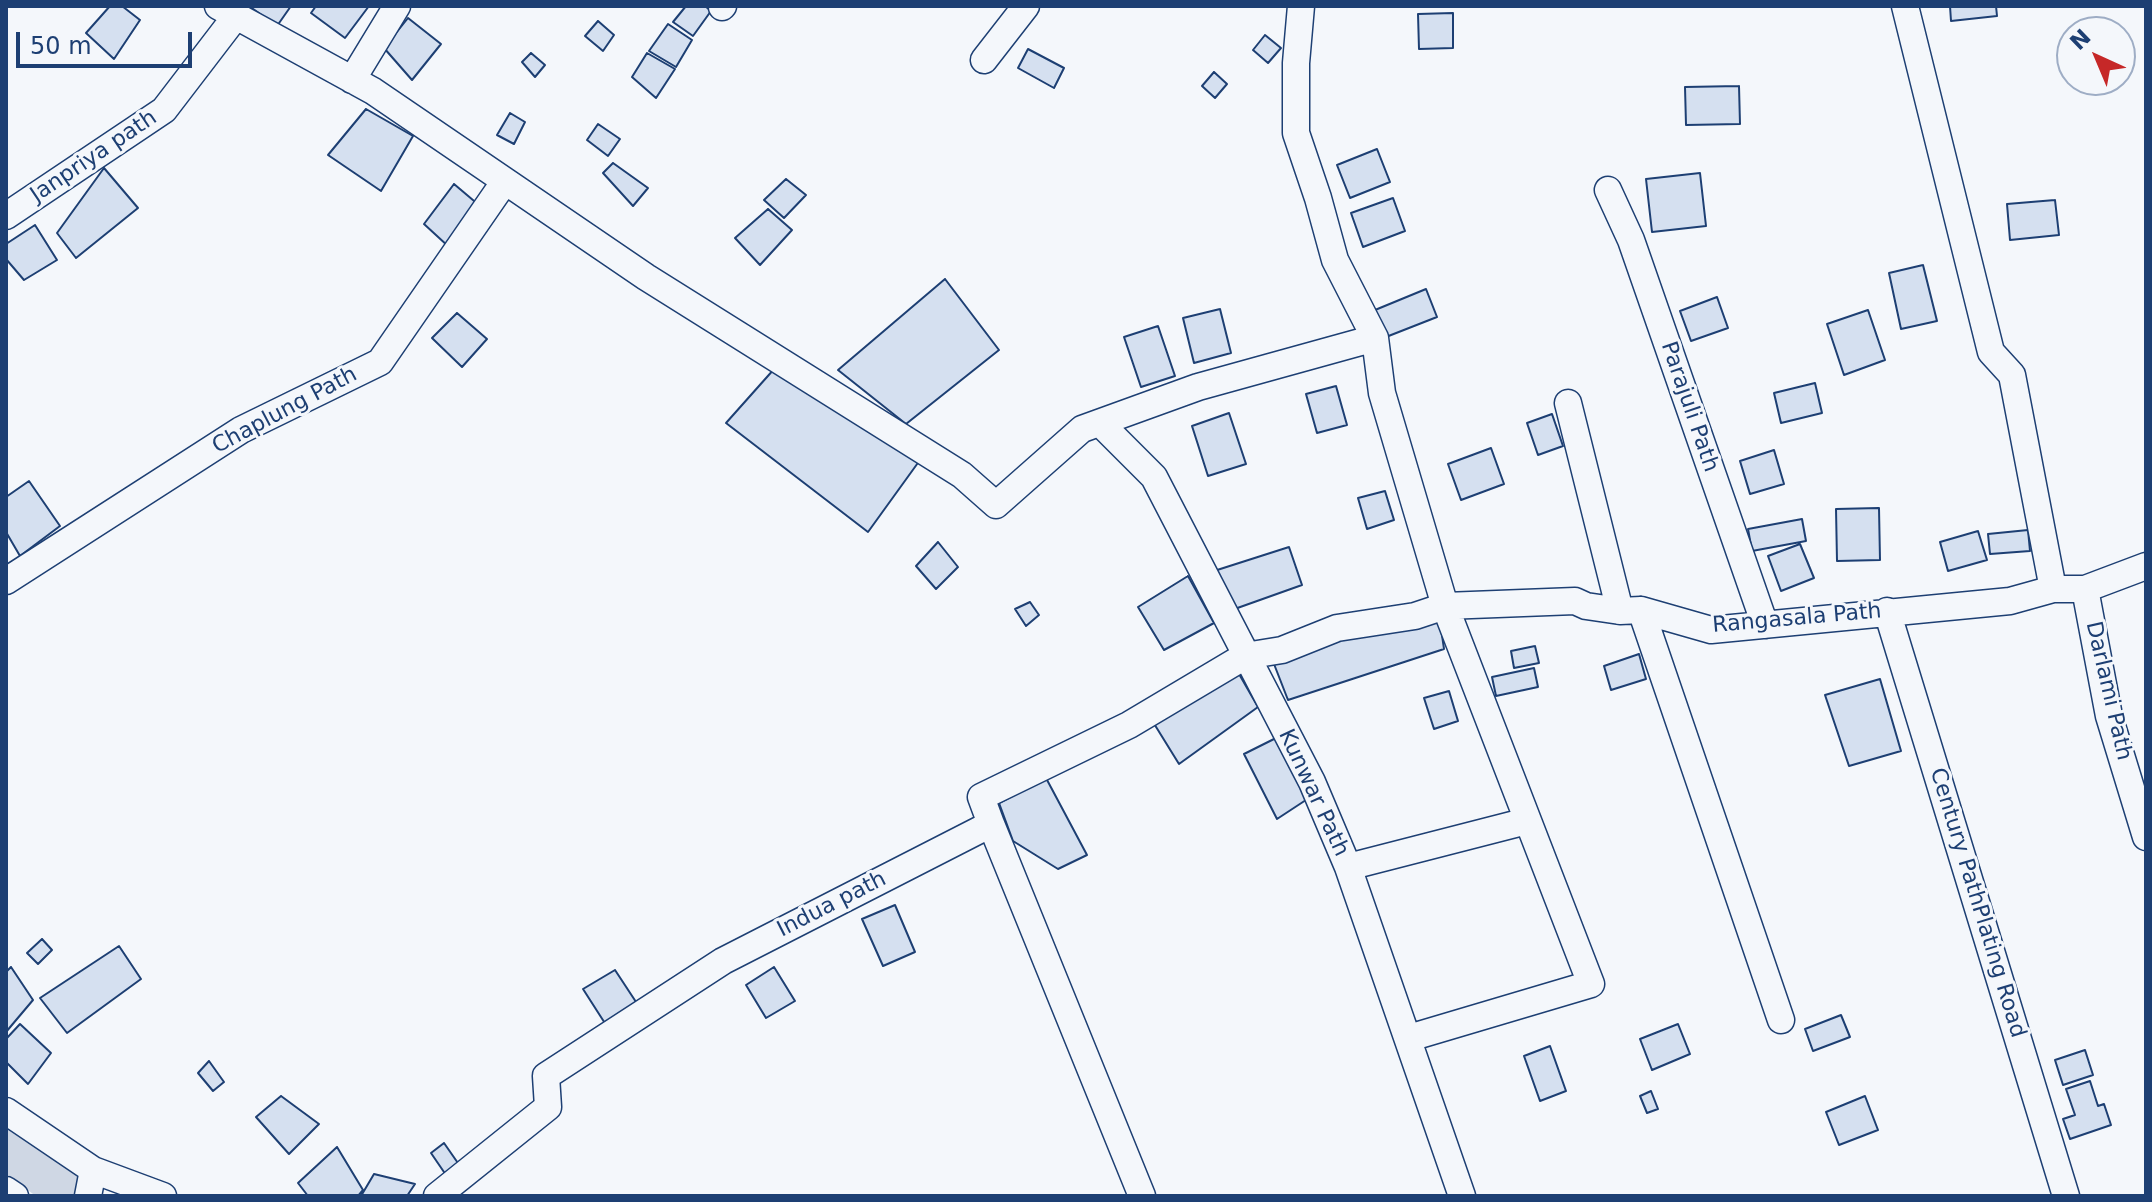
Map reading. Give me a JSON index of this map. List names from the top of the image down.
{
  "streets": {
    "street": [
      "Janpriya path",
      "Parajuli Path",
      "Chaplung Path",
      "Rangasala Path",
      "Darlami Path",
      "Kunwar Path",
      "Century PathPlating Road",
      "Indua path"
    ]
  },
  "crossings": [
    ["Parajuli Path", "Rangasala Path"],
    ["Rangasala Path", "Darlami Path"],
    ["Rangasala Path", "Kunwar Path"],
    ["Rangasala Path", "Century PathPlating Road"]
  ],
  "scale_bar": "50 m",
  "north": "top left"
}
